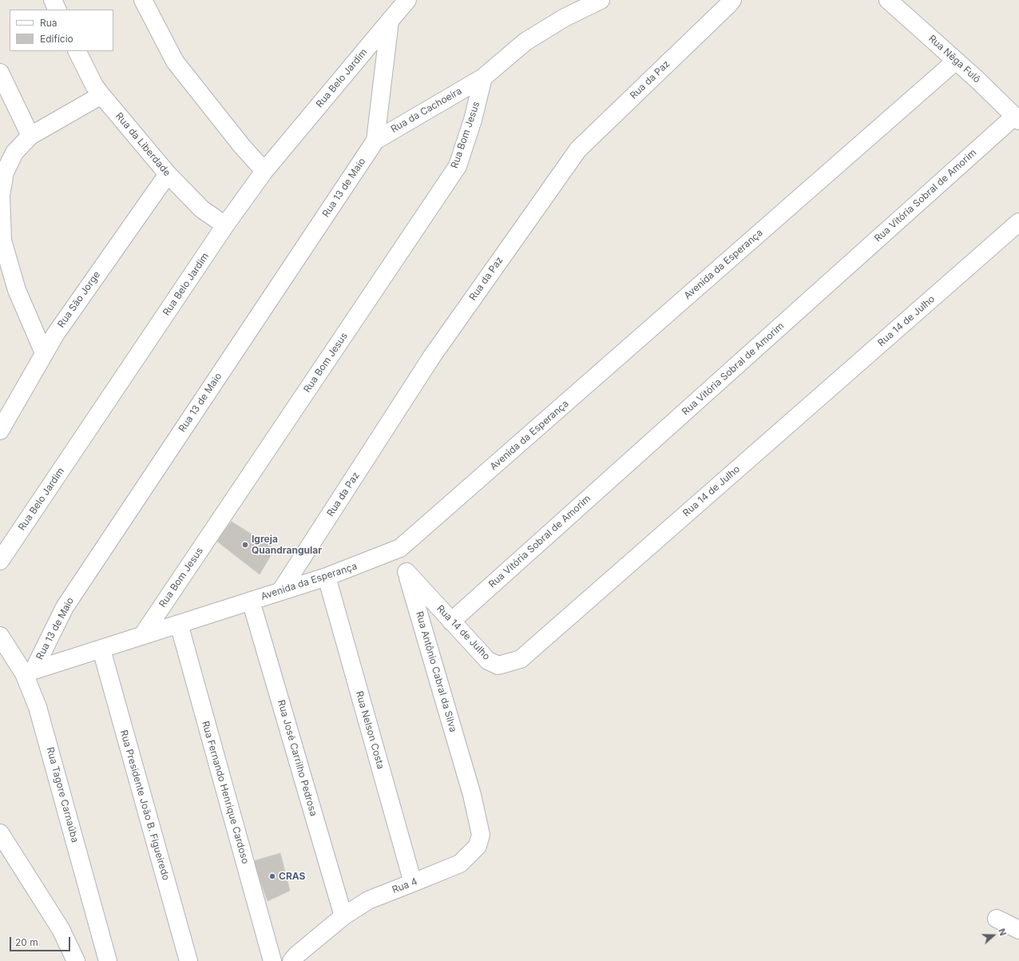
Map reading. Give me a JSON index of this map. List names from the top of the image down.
{
  "streets": {
    "street": [
      "Rua Nêga Fulô",
      "Rua Belo Jardim",
      "Rua da Paz",
      "Rua da Cachoeira",
      "Rua Bom Jesus",
      "Rua da Liberdade",
      "Rua 13 de Maio",
      "Rua Vitória Sobral de Amorim",
      "Avenida da Esperança",
      "Rua São Jorge",
      "Rua 14 de Julho",
      "Rua Antônio Cabral da Silva",
      "Rua Nelson Costa",
      "Rua José Carrilho Pedrosa",
      "Rua Fernando Henrique Cardoso",
      "Rua Tagore Carnaúba",
      "Rua Presidente João B. Figueiredo",
      "Rua 4"
    ]
  },
  "crossings": [
    ["Rua Nêga Fulô", "Rua Vitória Sobral de Amorim"],
    ["Rua Nêga Fulô", "Avenida da Esperança"],
    ["Rua Belo Jardim", "Rua da Cachoeira"],
    ["Rua Belo Jardim", "Rua da Liberdade"],
    ["Rua da Paz", "Avenida da Esperança"],
    ["Rua da Cachoeira", "Rua Bom Jesus"],
    ["Rua da Cachoeira", "Rua 13 de Maio"],
    ["Rua Bom Jesus", "Avenida da Esperança"],
    ["Rua da Liberdade", "Rua São Jorge"],
    ["Rua 13 de Maio", "Avenida da Esperança"],
    ["Rua 13 de Maio", "Rua Tagore Carnaúba"],
    ["Rua Vitória Sobral de Amorim", "Rua 14 de Julho"],
    ["Avenida da Esperança", "Rua Antônio Cabral da Silva"],
    ["Avenida da Esperança", "Rua Nelson Costa"],
    ["Avenida da Esperança", "Rua José Carrilho Pedrosa"],
    ["Avenida da Esperança", "Rua Fernando Henrique Cardoso"],
    ["Avenida da Esperança", "Rua Tagore Carnaúba"],
    ["Avenida da Esperança", "Rua Presidente João B. Figueiredo"],
    ["Rua 14 de Julho", "Rua Antônio Cabral da Silva"],
    ["Rua Antônio Cabral da Silva", "Rua 4"],
    ["Rua Nelson Costa", "Rua 4"],
    ["Rua José Carrilho Pedrosa", "Rua 4"]
  ],
  "places": ["Igreja Quandrangular", "CRAS"],
  "legend": ["Rua", "Edifício"],
  "scale_bar": "20 m",
  "north": "right"
}
